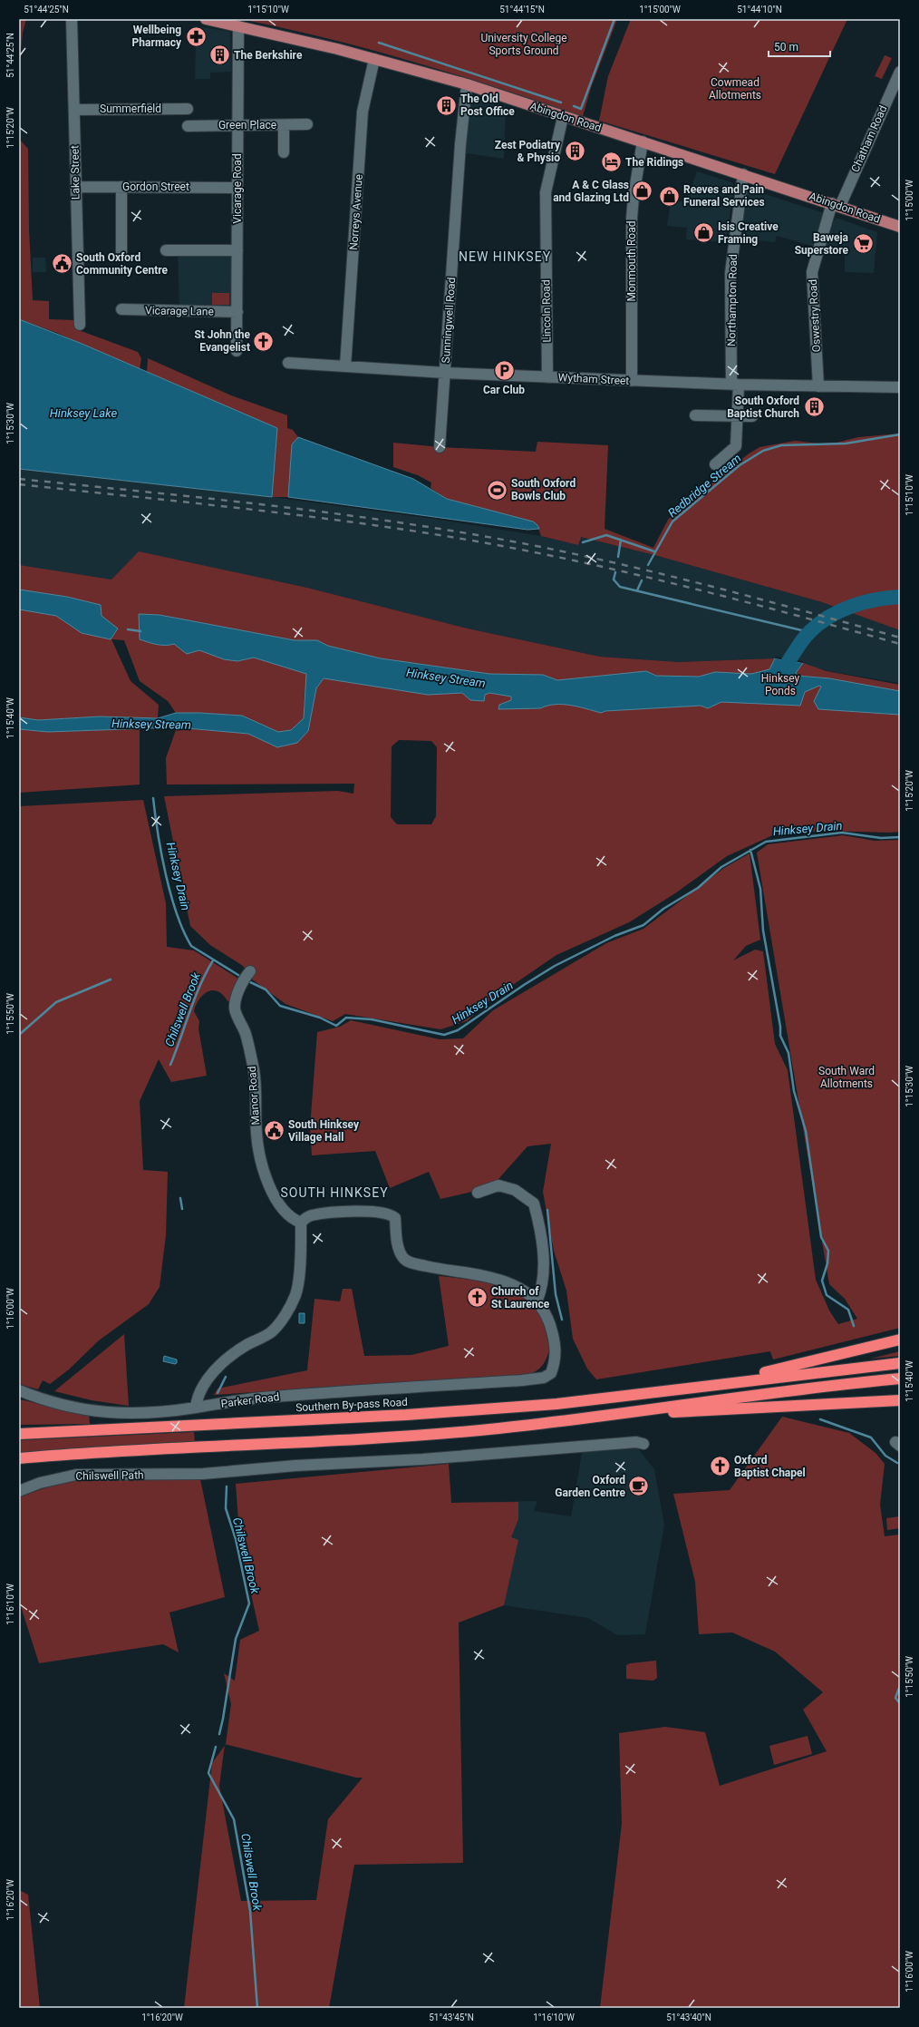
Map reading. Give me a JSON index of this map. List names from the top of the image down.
{
  "streets": {
    "highway": ["Southern By-pass Road"],
    "main road": ["Abingdon Road"],
    "street": [
      "Summerfield",
      "Green Place",
      "Chatham Road",
      "Lake Street",
      "Gordon Street",
      "Vicarage Road",
      "Norreys Avenue",
      "Monmouth Road",
      "Northampton Road",
      "Vicarage Lane",
      "Lincoln Road",
      "Oswestry Road",
      "Sunningwell Road",
      "Wytham Street",
      "Manor Road",
      "Parker Road",
      "Chilswell Path"
    ]
  },
  "crossings": [
    ["Summerfield", "Lake Street"],
    ["Abingdon Road", "Chatham Road"],
    ["Abingdon Road", "Vicarage Road"],
    ["Abingdon Road", "Norreys Avenue"],
    ["Abingdon Road", "Monmouth Road"],
    ["Abingdon Road", "Northampton Road"],
    ["Abingdon Road", "Lincoln Road"],
    ["Abingdon Road", "Oswestry Road"],
    ["Abingdon Road", "Sunningwell Road"],
    ["Green Place", "Vicarage Road"],
    ["Chatham Road", "Oswestry Road"],
    ["Lake Street", "Gordon Street"],
    ["Gordon Street", "Vicarage Road"],
    ["Vicarage Road", "Vicarage Lane"],
    ["Norreys Avenue", "Wytham Street"],
    ["Monmouth Road", "Wytham Street"],
    ["Northampton Road", "Wytham Street"],
    ["Lincoln Road", "Wytham Street"],
    ["Oswestry Road", "Wytham Street"],
    ["Sunningwell Road", "Wytham Street"]
  ],
  "districts": ["NEW HINKSEY", "SOUTH HINKSEY"],
  "water": [
    "Hinksey Lake",
    "Redbridge Stream",
    "Hinksey Stream",
    "Hinksey Drain",
    "Chilswell Brook"
  ],
  "parks": [
    "University College Sports Ground",
    "Cowmead Allotments",
    "Hinksey Ponds",
    "South Ward Allotments"
  ],
  "places": {
    "pharmacy": ["Wellbeing Pharmacy"],
    "building": [
      "The Berkshire",
      "The Old Post Office",
      "Zest Podiatry & Physio",
      "South Oxford Baptist Church"
    ],
    "hotel": ["The Ridings"],
    "shop": ["A & C Glass and Glazing Ltd", "Reeves and Pain Funeral Services", "Isis Creative Framing"],
    "supermarket": ["Baweja Superstore"],
    "public building": ["South Oxford Community Centre", "South Hinksey Village Hall"],
    "church": ["St John the Evangelist", "Church of St Laurence", "Oxford Baptist Chapel"],
    "parking": ["Car Club"],
    "sports": ["South Oxford Bowls Club"],
    "cafe": ["Oxford Garden Centre"]
  },
  "scale_bar": "50 m",
  "coordinates": [
    "51°44'25\"N",
    "1°15'10\"W",
    "51°44'15\"N",
    "1°15'00\"W",
    "51°44'10\"N",
    "1°15'20\"W",
    "1°15'30\"W",
    "1°15'40\"W",
    "1°15'50\"W",
    "1°16'00\"W",
    "1°16'10\"W",
    "1°16'20\"W",
    "51°43'45\"N",
    "51°43'40\"N"
  ]
}
